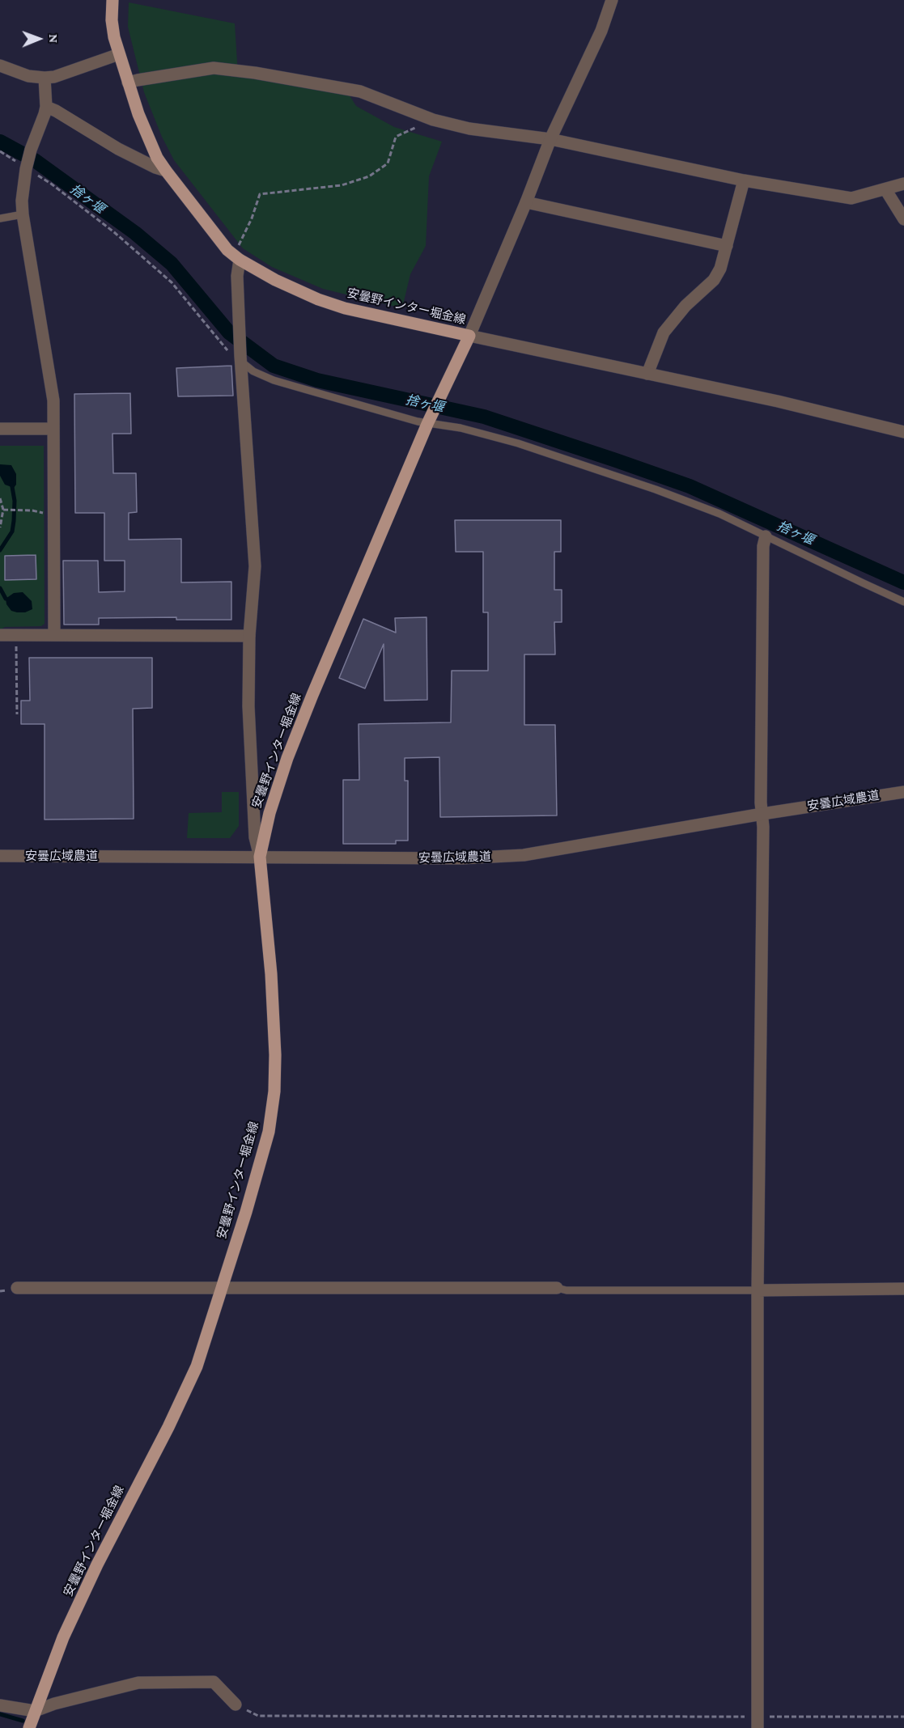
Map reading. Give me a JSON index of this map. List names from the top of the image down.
{
  "streets": {
    "main road": ["安曇野インター堀金線"],
    "street": ["安曇広域農道"]
  },
  "crossings": [
    ["安曇野インター堀金線", "安曇広域農道"]
  ],
  "water": ["捨ヶ堰"],
  "north": "right"
}
